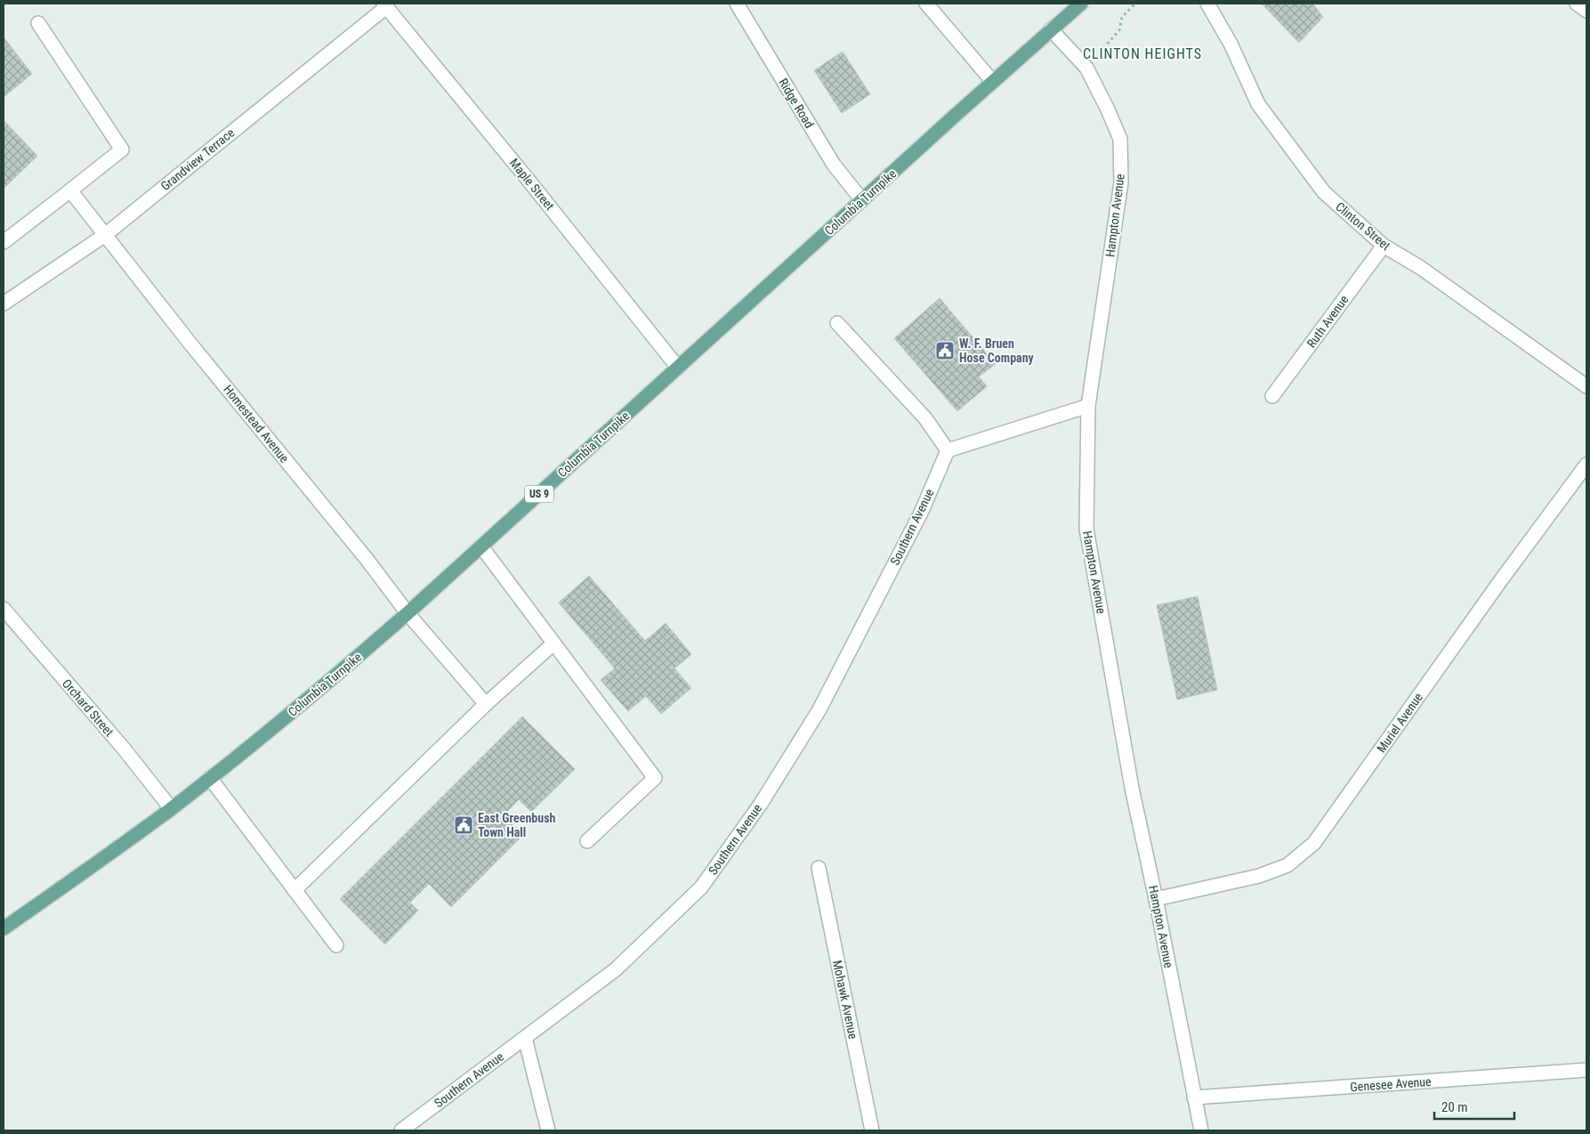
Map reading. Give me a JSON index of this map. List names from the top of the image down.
{
  "streets": {
    "main road": ["Columbia Turnpike", "US 9"],
    "street": [
      "Ridge Road",
      "Grandview Terrace",
      "Maple Street",
      "Hampton Avenue",
      "Clinton Street",
      "Ruth Avenue",
      "Homestead Avenue",
      "Southern Avenue",
      "Orchard Street",
      "Muriel Avenue",
      "Mohawk Avenue",
      "Genesee Avenue"
    ]
  },
  "crossings": [
    ["Ridge Road", "Columbia Turnpike"],
    ["Grandview Terrace", "Maple Street"],
    ["Grandview Terrace", "Homestead Avenue"],
    ["Maple Street", "Columbia Turnpike"],
    ["Columbia Turnpike", "Hampton Avenue"],
    ["Columbia Turnpike", "Homestead Avenue"],
    ["Columbia Turnpike", "Orchard Street"],
    ["Hampton Avenue", "Muriel Avenue"],
    ["Hampton Avenue", "Genesee Avenue"],
    ["Clinton Street", "Ruth Avenue"]
  ],
  "districts": ["CLINTON HEIGHTS"],
  "places": {
    "public building": ["W. F. Bruen Hose Company", "East Greenbush Town Hall"]
  },
  "scale_bar": "20 m"
}
